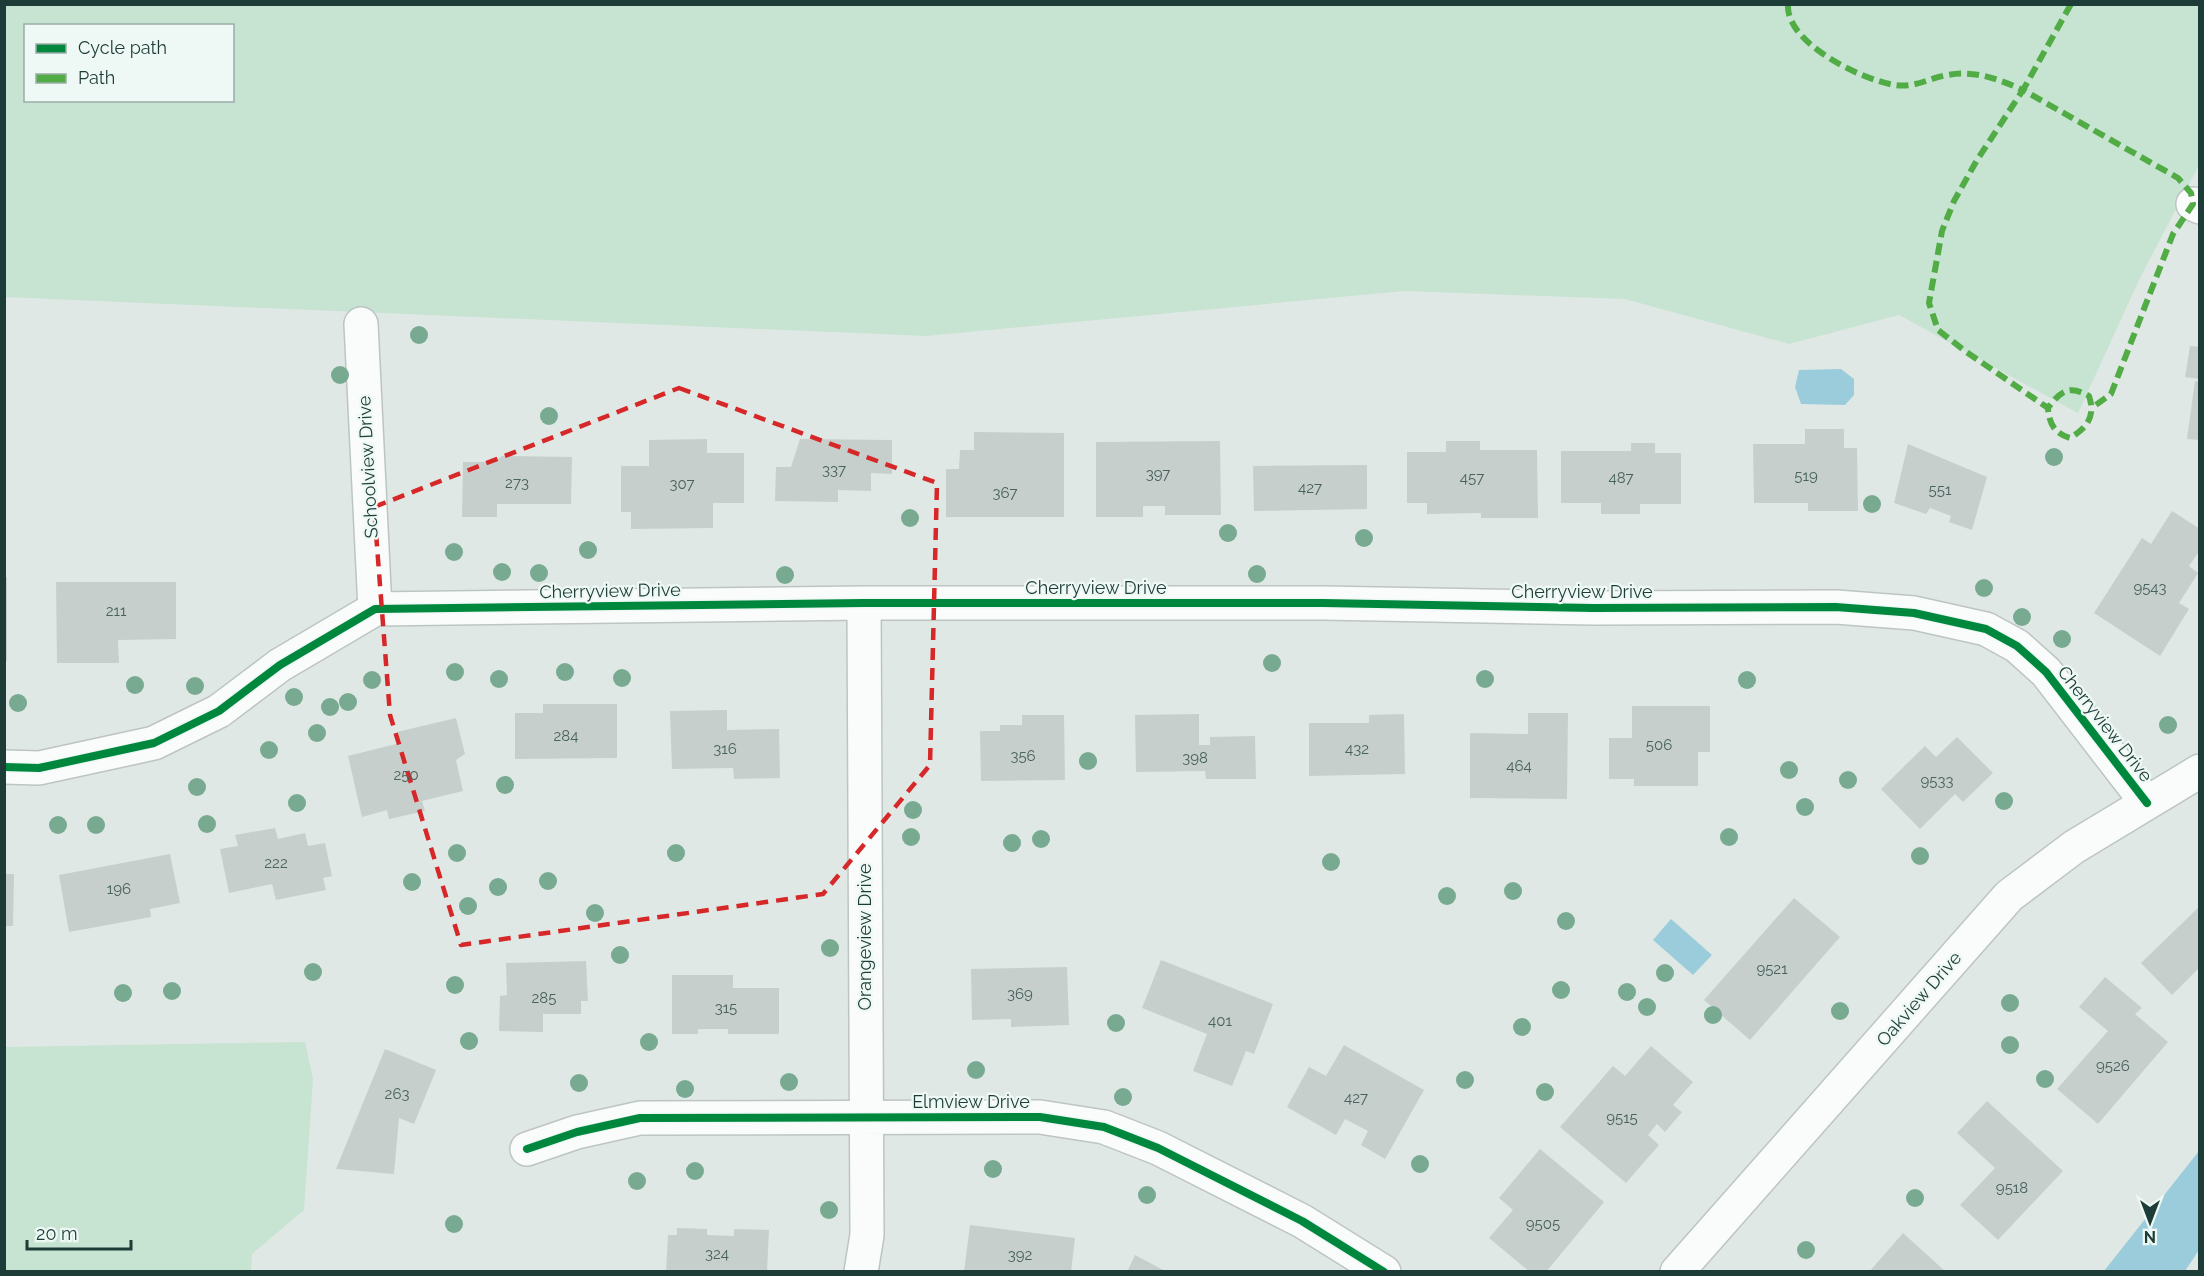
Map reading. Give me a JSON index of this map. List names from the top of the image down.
{
  "streets": {
    "street": [
      "Schoolview Drive",
      "Cherryview Drive",
      "Orangeview Drive",
      "Oakview Drive",
      "Elmview Drive"
    ]
  },
  "crossings": [
    ["Schoolview Drive", "Cherryview Drive"],
    ["Cherryview Drive", "Orangeview Drive"],
    ["Cherryview Drive", "Oakview Drive"],
    ["Orangeview Drive", "Elmview Drive"]
  ],
  "house_numbers": [
    "337",
    "397",
    "519",
    "457",
    "487",
    "273",
    "307",
    "427",
    "551",
    "367",
    "9543",
    "211",
    "284",
    "506",
    "316",
    "432",
    "356",
    "398",
    "464",
    "250",
    "9533",
    "222",
    "196",
    "9521",
    "369",
    "285",
    "315",
    "401",
    "9526",
    "263",
    "427",
    "9515",
    "9518",
    "9505",
    "324",
    "392"
  ],
  "legend": ["Cycle path", "Path"],
  "scale_bar": "20 m",
  "north": "bottom"
}
